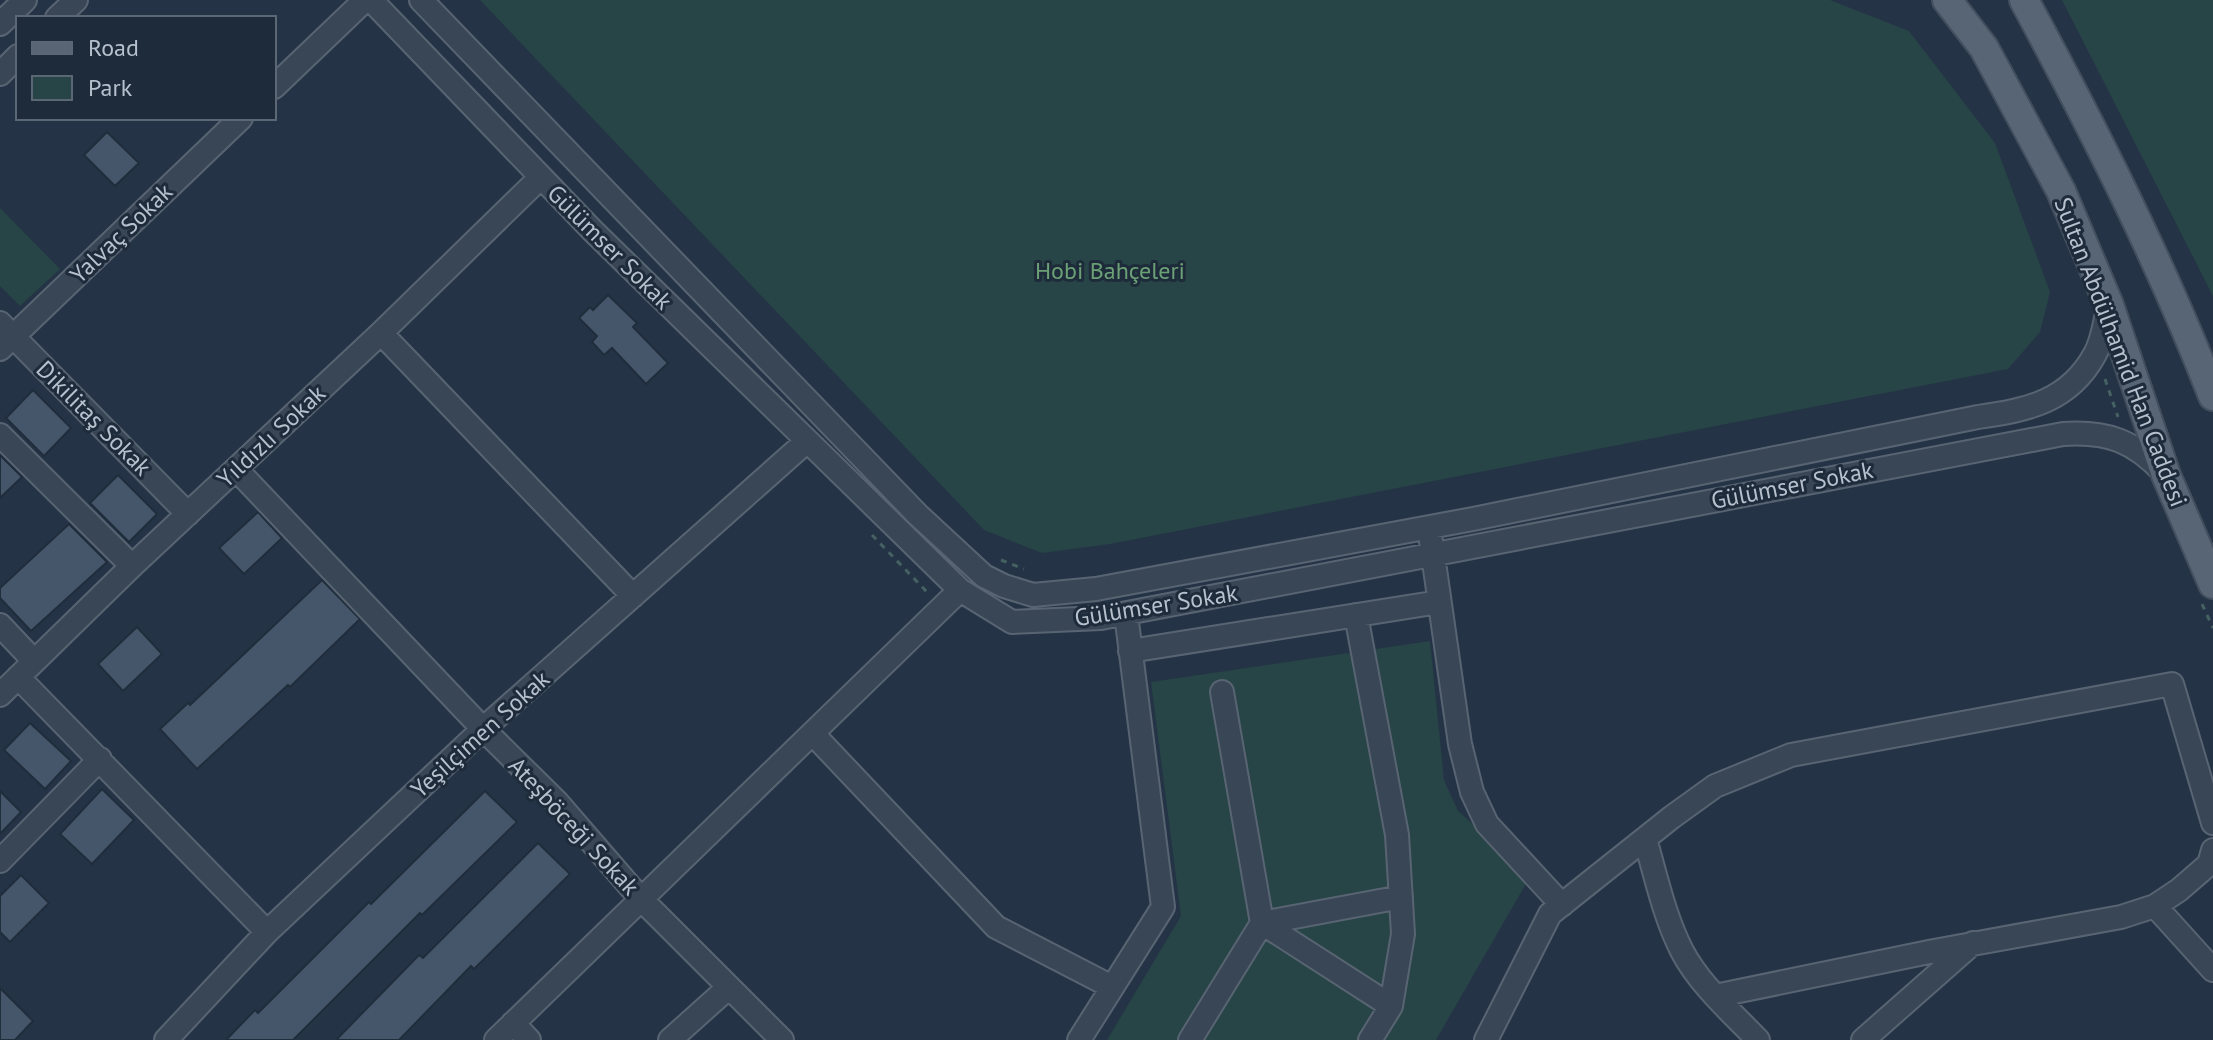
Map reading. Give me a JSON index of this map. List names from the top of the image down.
{
  "streets": {
    "main road": ["Sultan Abdülhamid Han Caddesi"],
    "street": [
      "Yalvaç Sokak",
      "Gülümser Sokak",
      "Dikilitaş Sokak",
      "Yıldızlı Sokak",
      "Yeşilçimen Sokak",
      "Ateşböceği Sokak"
    ]
  },
  "crossings": [
    ["Yalvaç Sokak", "Dikilitaş Sokak"],
    ["Gülümser Sokak", "Sultan Abdülhamid Han Caddesi"],
    ["Gülümser Sokak", "Yıldızlı Sokak"],
    ["Gülümser Sokak", "Yeşilçimen Sokak"],
    ["Dikilitaş Sokak", "Yıldızlı Sokak"],
    ["Yıldızlı Sokak", "Ateşböceği Sokak"],
    ["Yeşilçimen Sokak", "Ateşböceği Sokak"]
  ],
  "parks": ["Hobi Bahçeleri"],
  "legend": ["Road", "Park"]
}
